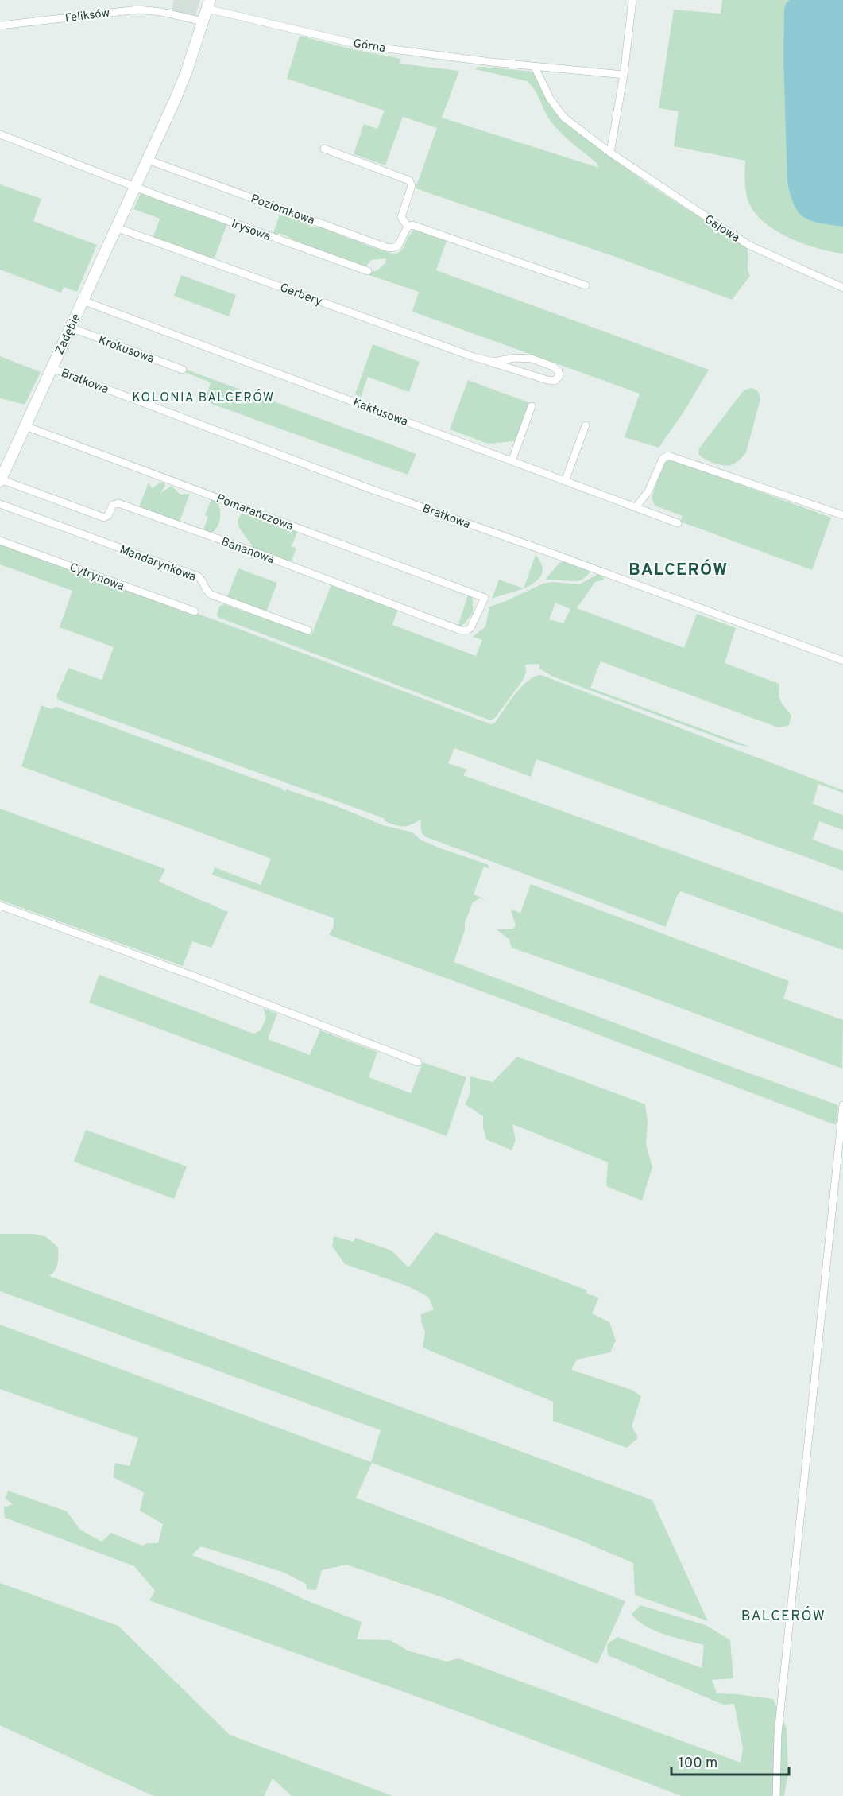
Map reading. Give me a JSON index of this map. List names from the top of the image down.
{
  "streets": {
    "street": [
      "Feliksów",
      "Górna",
      "Poziomkowa",
      "Gajowa",
      "Irysowa",
      "Gerbery",
      "Zadębie",
      "Krokusowa",
      "Bratkowa",
      "Kaktusowa",
      "Pomarańczowa",
      "Bananowa",
      "Mandarynkowa",
      "Cytrynowa"
    ]
  },
  "crossings": [
    ["Feliksów", "Zadębie"],
    ["Górna", "Gajowa"],
    ["Górna", "Zadębie"],
    ["Poziomkowa", "Zadębie"],
    ["Irysowa", "Zadębie"],
    ["Gerbery", "Zadębie"],
    ["Zadębie", "Krokusowa"],
    ["Zadębie", "Bratkowa"],
    ["Zadębie", "Kaktusowa"],
    ["Zadębie", "Pomarańczowa"],
    ["Zadębie", "Bananowa"],
    ["Pomarańczowa", "Bananowa"]
  ],
  "districts": ["KOLONIA BALCERÓW", "BALCERÓW", "BALCERÓW"],
  "scale_bar": "100 m"
}
